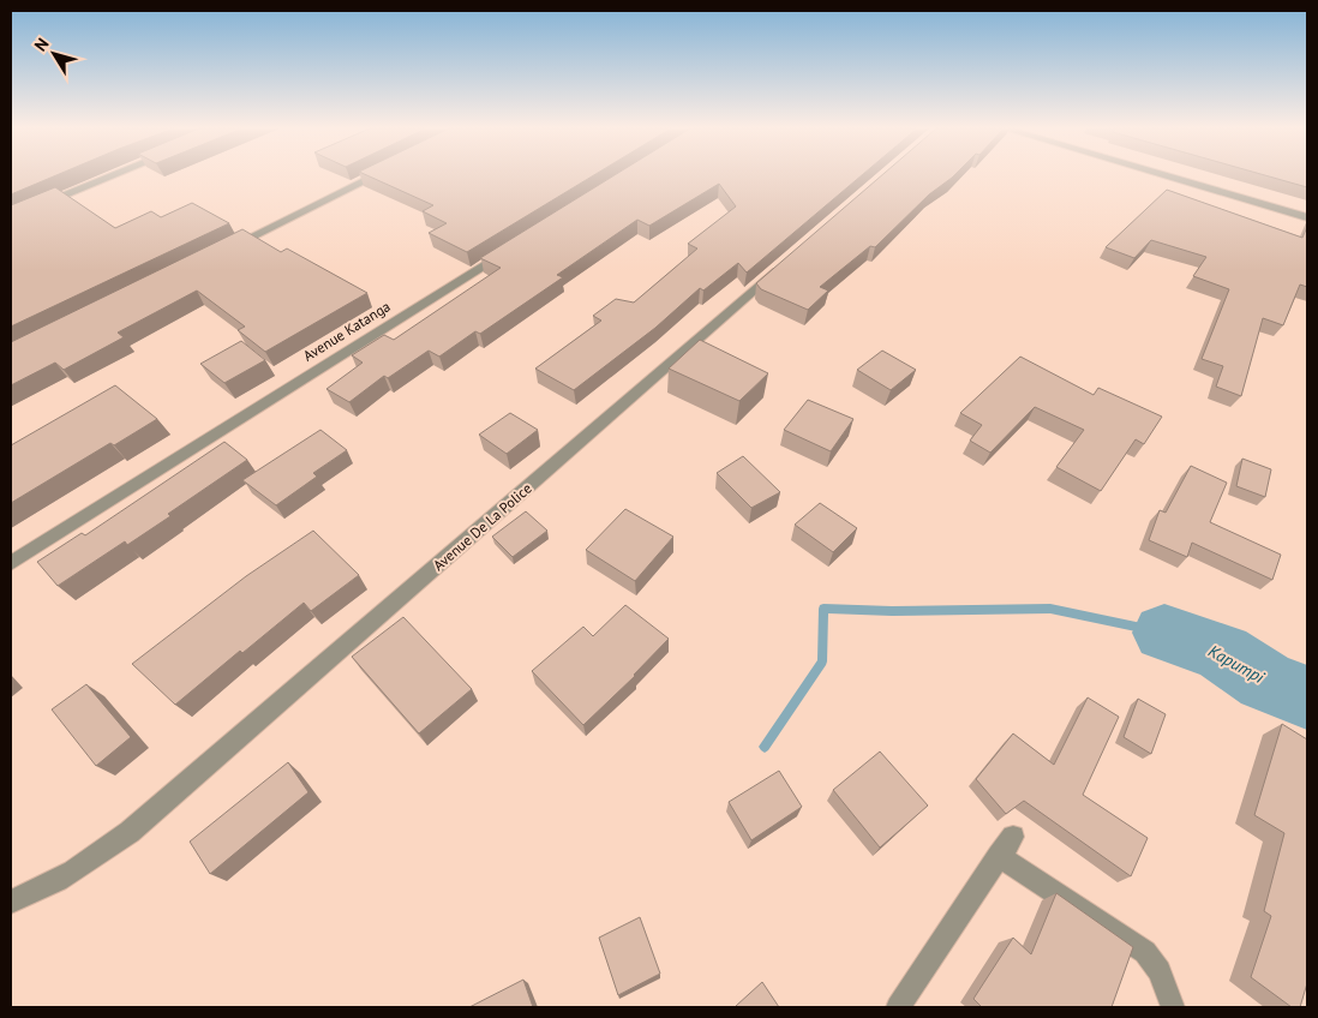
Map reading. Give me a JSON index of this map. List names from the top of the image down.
{
  "streets": {
    "street": ["Avenue Katanga", "Avenue De La Police"]
  },
  "water": ["Kapumpi"],
  "north": "top left"
}
